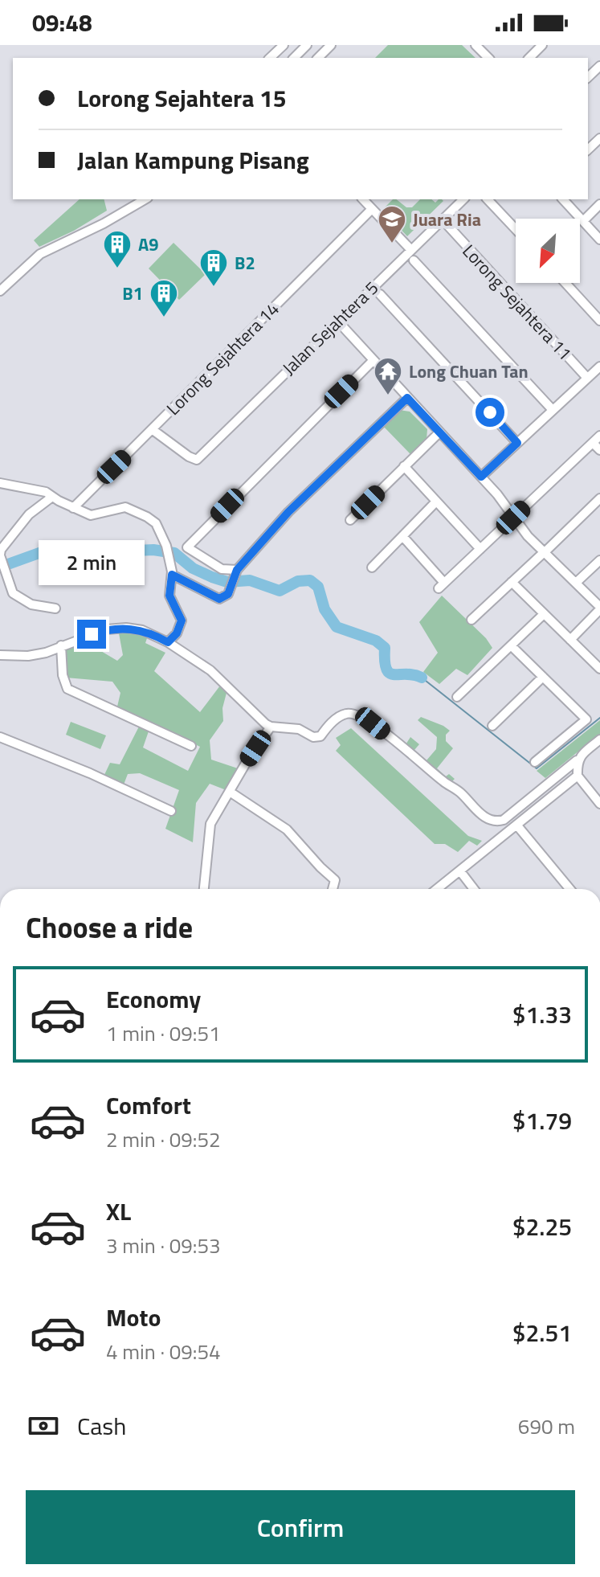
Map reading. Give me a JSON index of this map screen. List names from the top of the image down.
{
  "streets": {
    "street": ["Lorong Sejahtera 11", "Jalan Sejahtera 5", "Lorong Sejahtera 14"]
  },
  "crossings": [
    ["Jalan Sejahtera 5", "Lorong Sejahtera 14"]
  ],
  "places": {
    "school or university": ["Juara Ria"],
    "building": ["A9", "B2", "B1"],
    "temple": ["Long Chuan Tan"]
  },
  "north": "bottom left",
  "page": {
    "status": "09:48",
    "banner": ["Lorong Sejahtera 15", "Jalan Kampung Pisang"],
    "bubble": "2 min",
    "heading": "Choose a ride",
    "list": [
      {
        "name": "Economy",
        "note": "1 min · 09:51",
        "value": "$1.33"
      },
      {
        "name": "Comfort",
        "note": "2 min · 09:52",
        "value": "$1.79"
      },
      {
        "name": "XL",
        "note": "3 min · 09:53",
        "value": "$2.25"
      },
      {
        "name": "Moto",
        "note": "4 min · 09:54",
        "value": "$2.51"
      }
    ],
    "pay": ["Cash", "690 m"],
    "buttons": "Confirm"
  }
}
